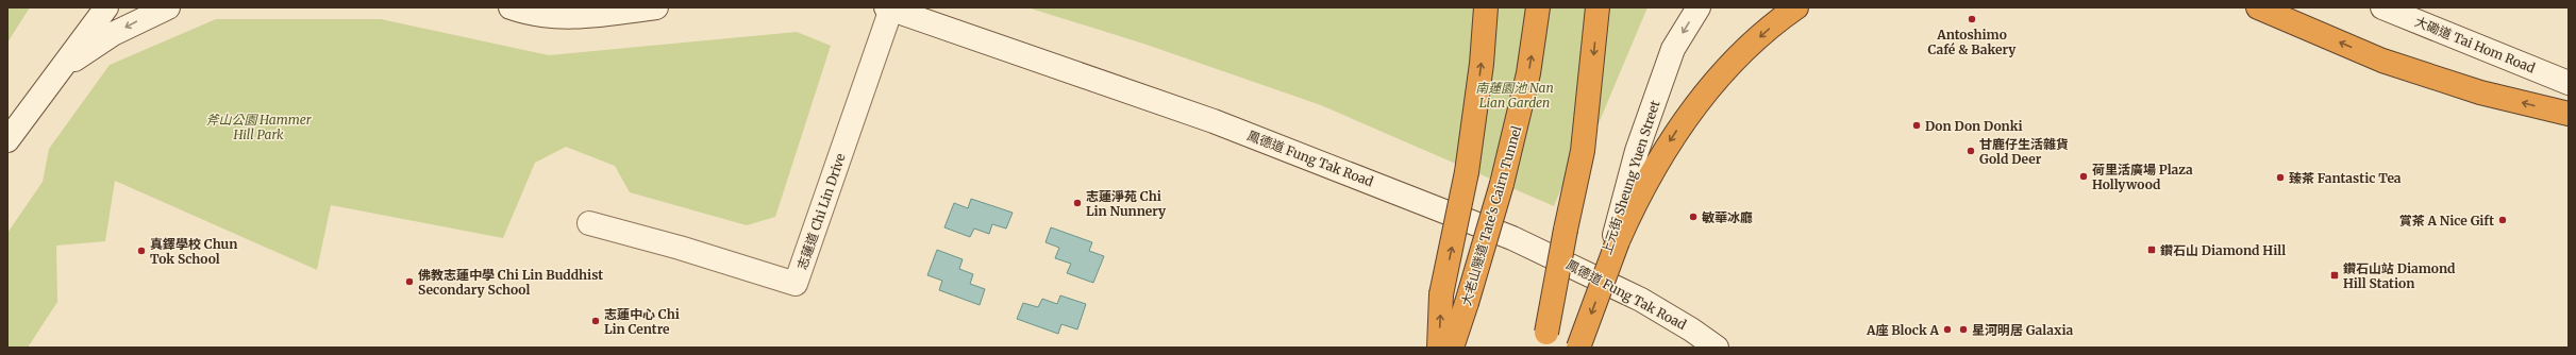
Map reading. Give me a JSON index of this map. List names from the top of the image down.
{
  "streets": {
    "highway": ["大老山隧道 Tate's Cairn Tunnel"],
    "main road": [
      "大磡道 Tai Hom Road",
      "鳳德道 Fung Tak Road",
      "上元街 Sheung Yuen Street",
      "志蓮道 Chi Lin Drive"
    ]
  },
  "crossings": [
    ["鳳德道 Fung Tak Road", "上元街 Sheung Yuen Street"],
    ["鳳德道 Fung Tak Road", "志蓮道 Chi Lin Drive"]
  ],
  "one_way": ["上元街 Sheung Yuen Street"],
  "parks": ["南蓮園池 Nan Lian Garden", "斧山公園 Hammer Hill Park"],
  "places": {
    "other": [
      "Antoshimo Café & Bakery",
      "Don Don Donki",
      "甘鹿仔生活雜貨 Gold Deer",
      "荷里活廣場 Plaza Hollywood",
      "臻茶 Fantastic Tea",
      "志蓮淨苑 Chi Lin Nunnery",
      "敏華冰廳",
      "賞茶 A Nice Gift",
      "真鐸學校 Chun Tok School",
      "佛教志蓮中學 Chi Lin Buddhist Secondary School",
      "志蓮中心 Chi Lin Centre",
      "A座 Block A",
      "星河明居 Galaxia"
    ],
    "transit": ["鑽石山 Diamond Hill", "鑽石山站 Diamond Hill Station"]
  }
}
